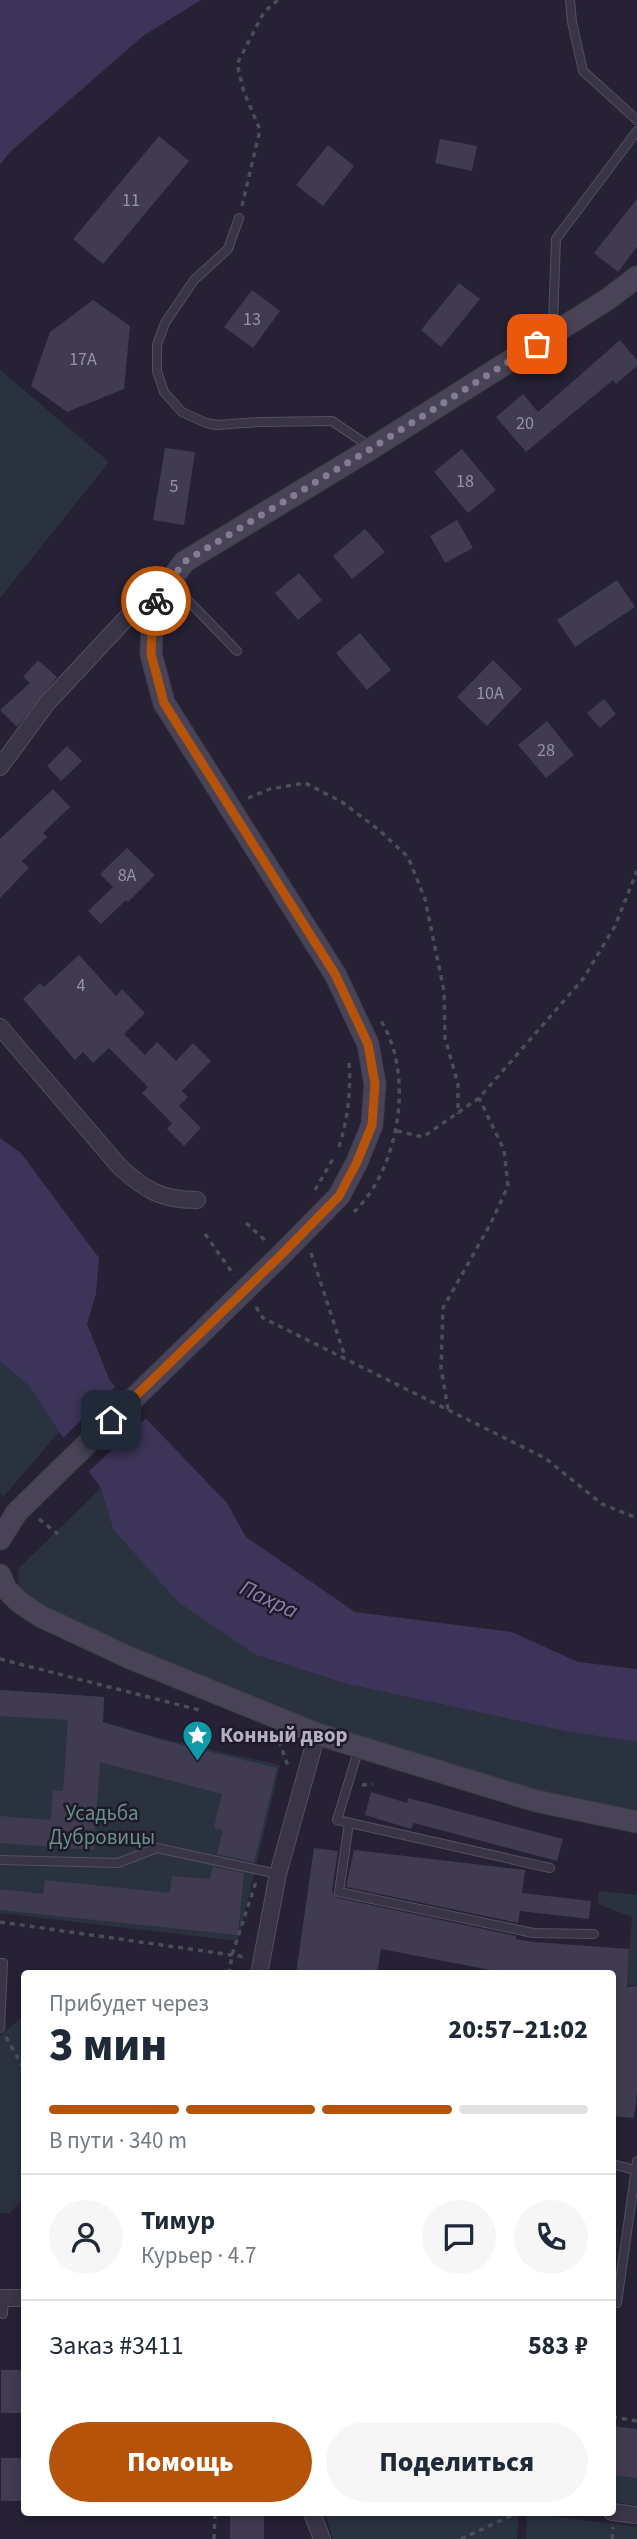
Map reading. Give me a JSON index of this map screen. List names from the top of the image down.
{
  "water": ["Пахра"],
  "parks": ["Усадьба Дубровицы"],
  "places": {
    "place": ["Конный двор"]
  },
  "house_numbers": [
    "11",
    "13",
    "17А",
    "20",
    "18",
    "5",
    "10А",
    "28",
    "8А",
    "4"
  ],
  "page": {
    "heading": ["3 мин", "Прибудет через", "20:57–21:02"],
    "panel": [
      "Тимур",
      "Курьер · 4.7",
      "Заказ #3411",
      "583 ₽"
    ],
    "bar": "В пути · 340 m",
    "buttons": ["Помощь", "Поделиться"]
  }
}
